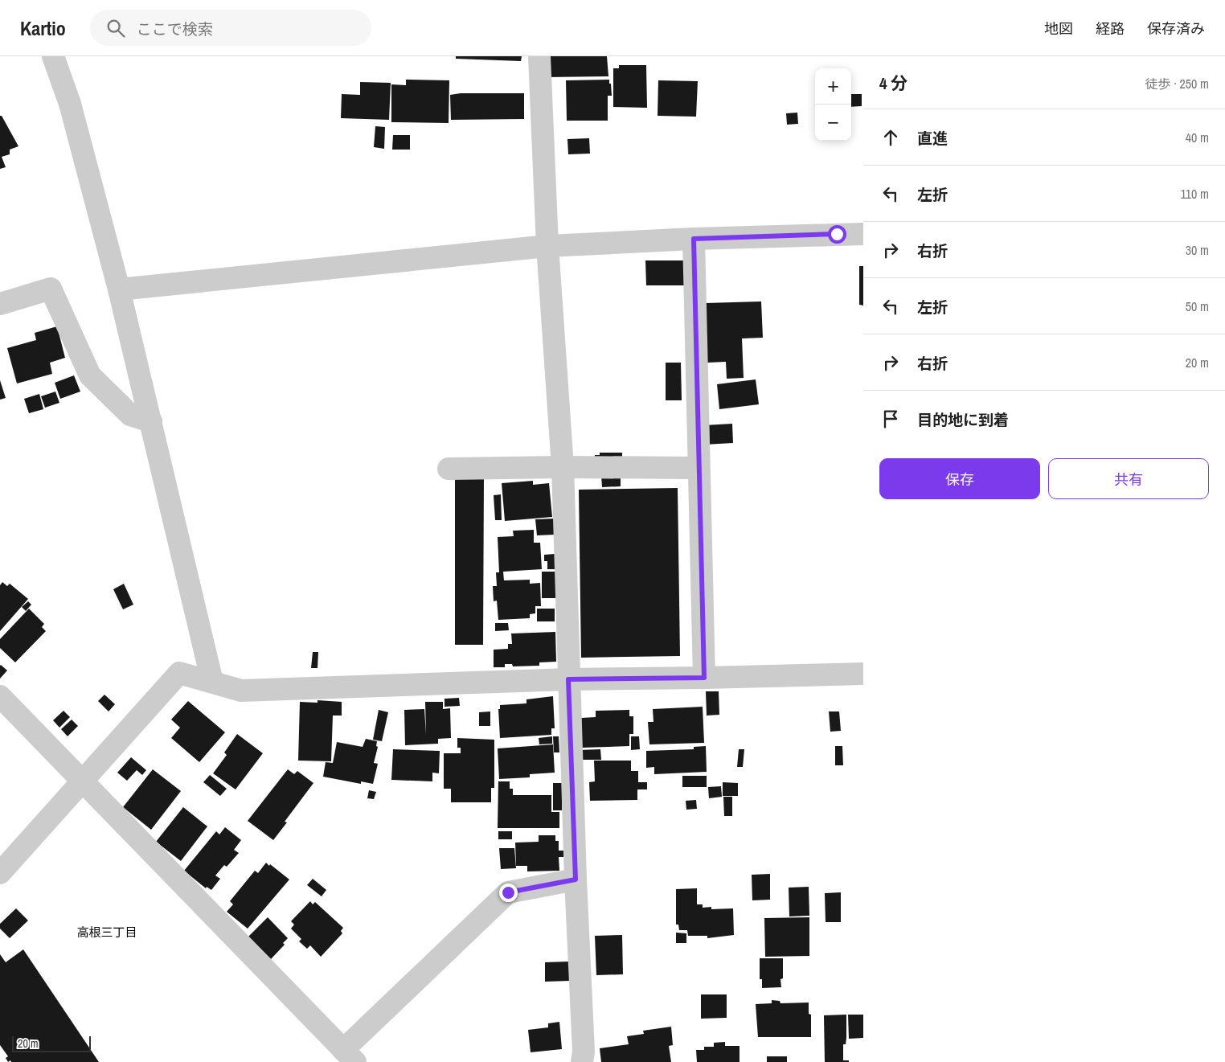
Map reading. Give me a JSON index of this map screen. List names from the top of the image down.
{
  "districts": ["高根三丁目"],
  "scale_bar": "20 m",
  "page": {
    "header": "Kartio",
    "search": "ここで検索",
    "nav": ["地図", "経路", "保存済み"],
    "heading": ["4 分", "徒歩 · 250 m"],
    "map_buttons": ["+", "−"],
    "list": [
      ["直進", "40 m"],
      ["左折", "110 m"],
      ["右折", "30 m"],
      ["左折", "50 m"],
      ["右折", "20 m"],
      "目的地に到着"
    ],
    "buttons": ["保存", "共有"],
    "scale": "20 m"
  }
}
